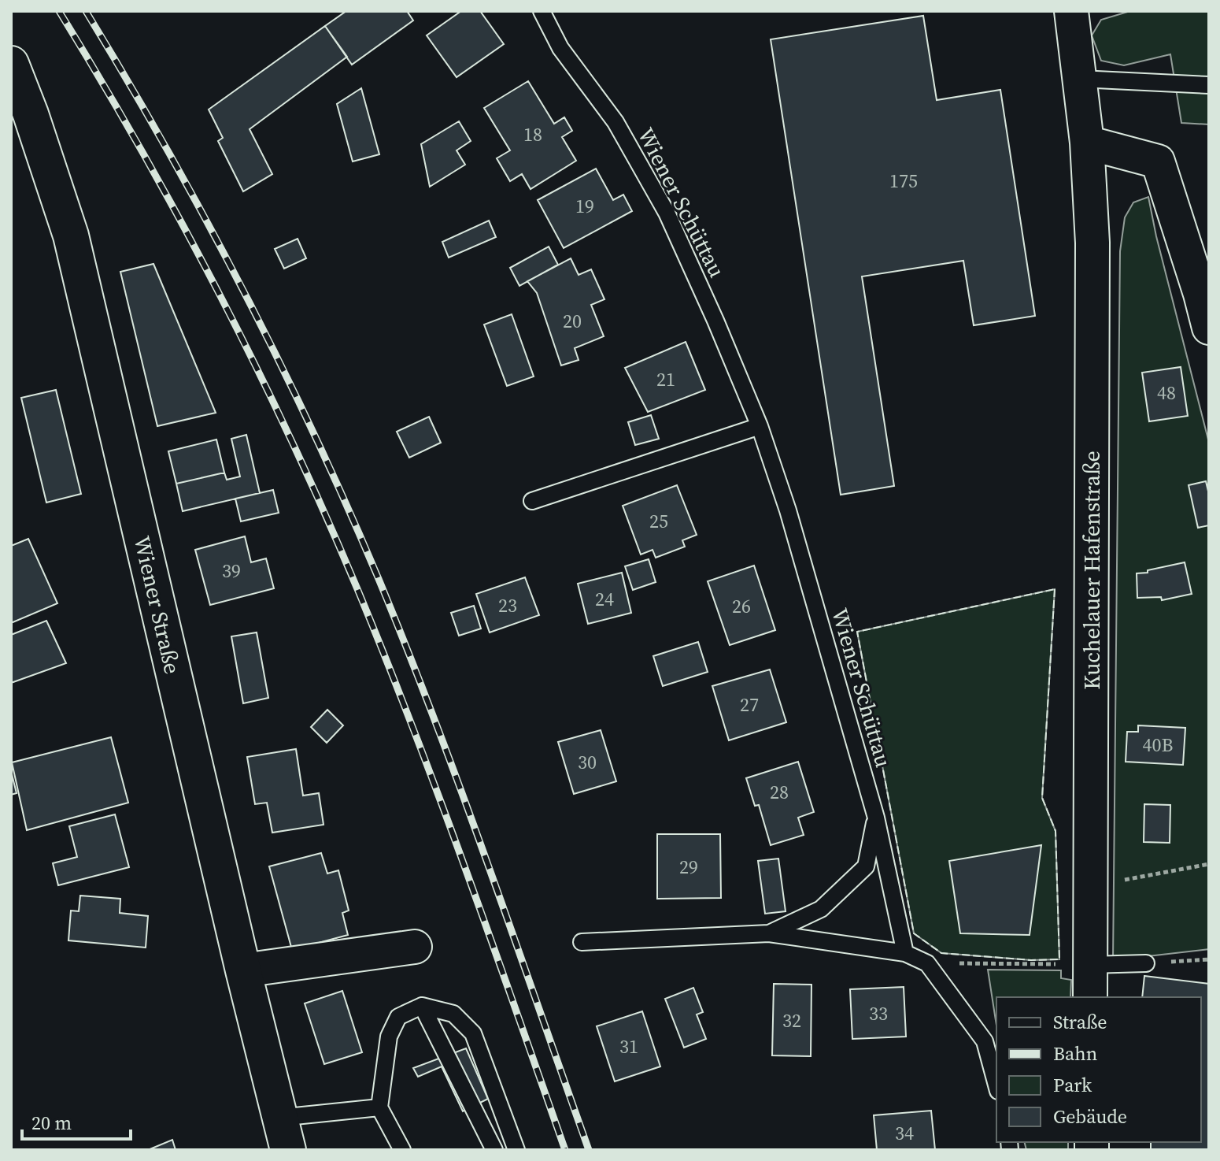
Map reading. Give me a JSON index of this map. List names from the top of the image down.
{
  "streets": {
    "main road": ["Wiener Straße"],
    "street": ["Kuchelauer Hafenstraße"],
    "lane": ["Wiener Schüttau"]
  },
  "house_numbers": [
    "18",
    "175",
    "19",
    "20",
    "21",
    "48",
    "25",
    "39",
    "24",
    "23",
    "26",
    "27",
    "40B",
    "30",
    "28",
    "29",
    "33",
    "32",
    "31",
    "34"
  ],
  "legend": [
    "Straße",
    "Bahn",
    "Park",
    "Gebäude"
  ],
  "scale_bar": "20 m"
}
